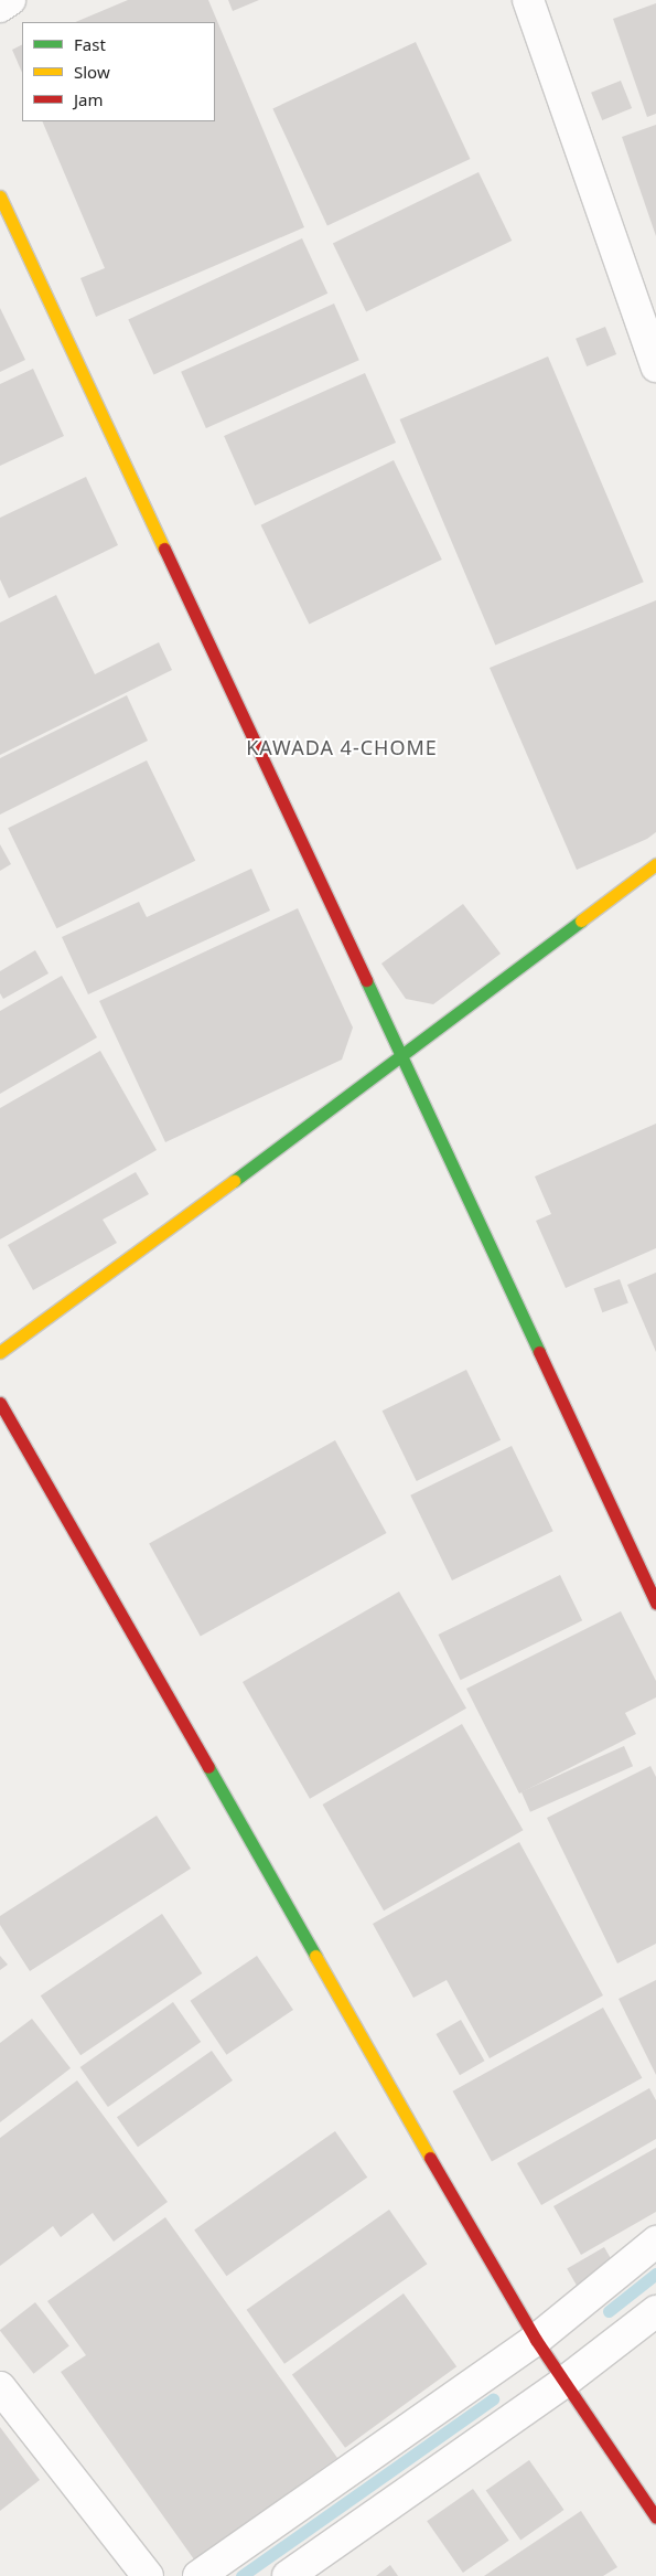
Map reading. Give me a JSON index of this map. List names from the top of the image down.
{
  "districts": ["KAWADA 4-CHOME"],
  "legend": ["Fast", "Slow", "Jam"]
}
